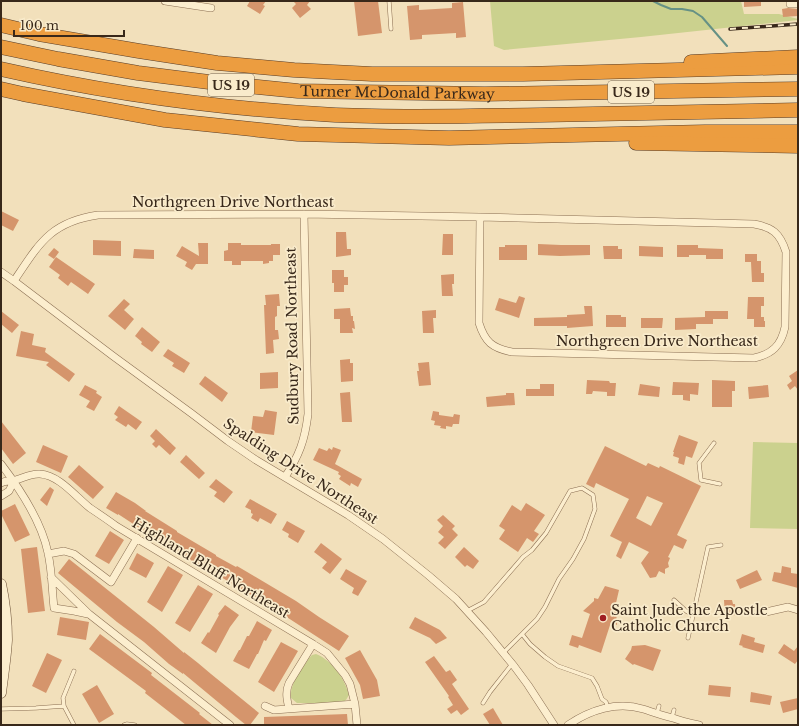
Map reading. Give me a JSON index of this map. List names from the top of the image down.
{
  "streets": {
    "highway": ["US 19", "Turner McDonald Parkway"],
    "street": [
      "Northgreen Drive Northeast",
      "Sudbury Road Northeast",
      "Spalding Drive Northeast",
      "Highland Bluff Northeast"
    ]
  },
  "crossings": [
    ["Northgreen Drive Northeast", "Sudbury Road Northeast"],
    ["Northgreen Drive Northeast", "Spalding Drive Northeast"],
    ["Sudbury Road Northeast", "Spalding Drive Northeast"]
  ],
  "places": ["Saint Jude the Apostle Catholic Church"],
  "scale_bar": "100 m"
}
